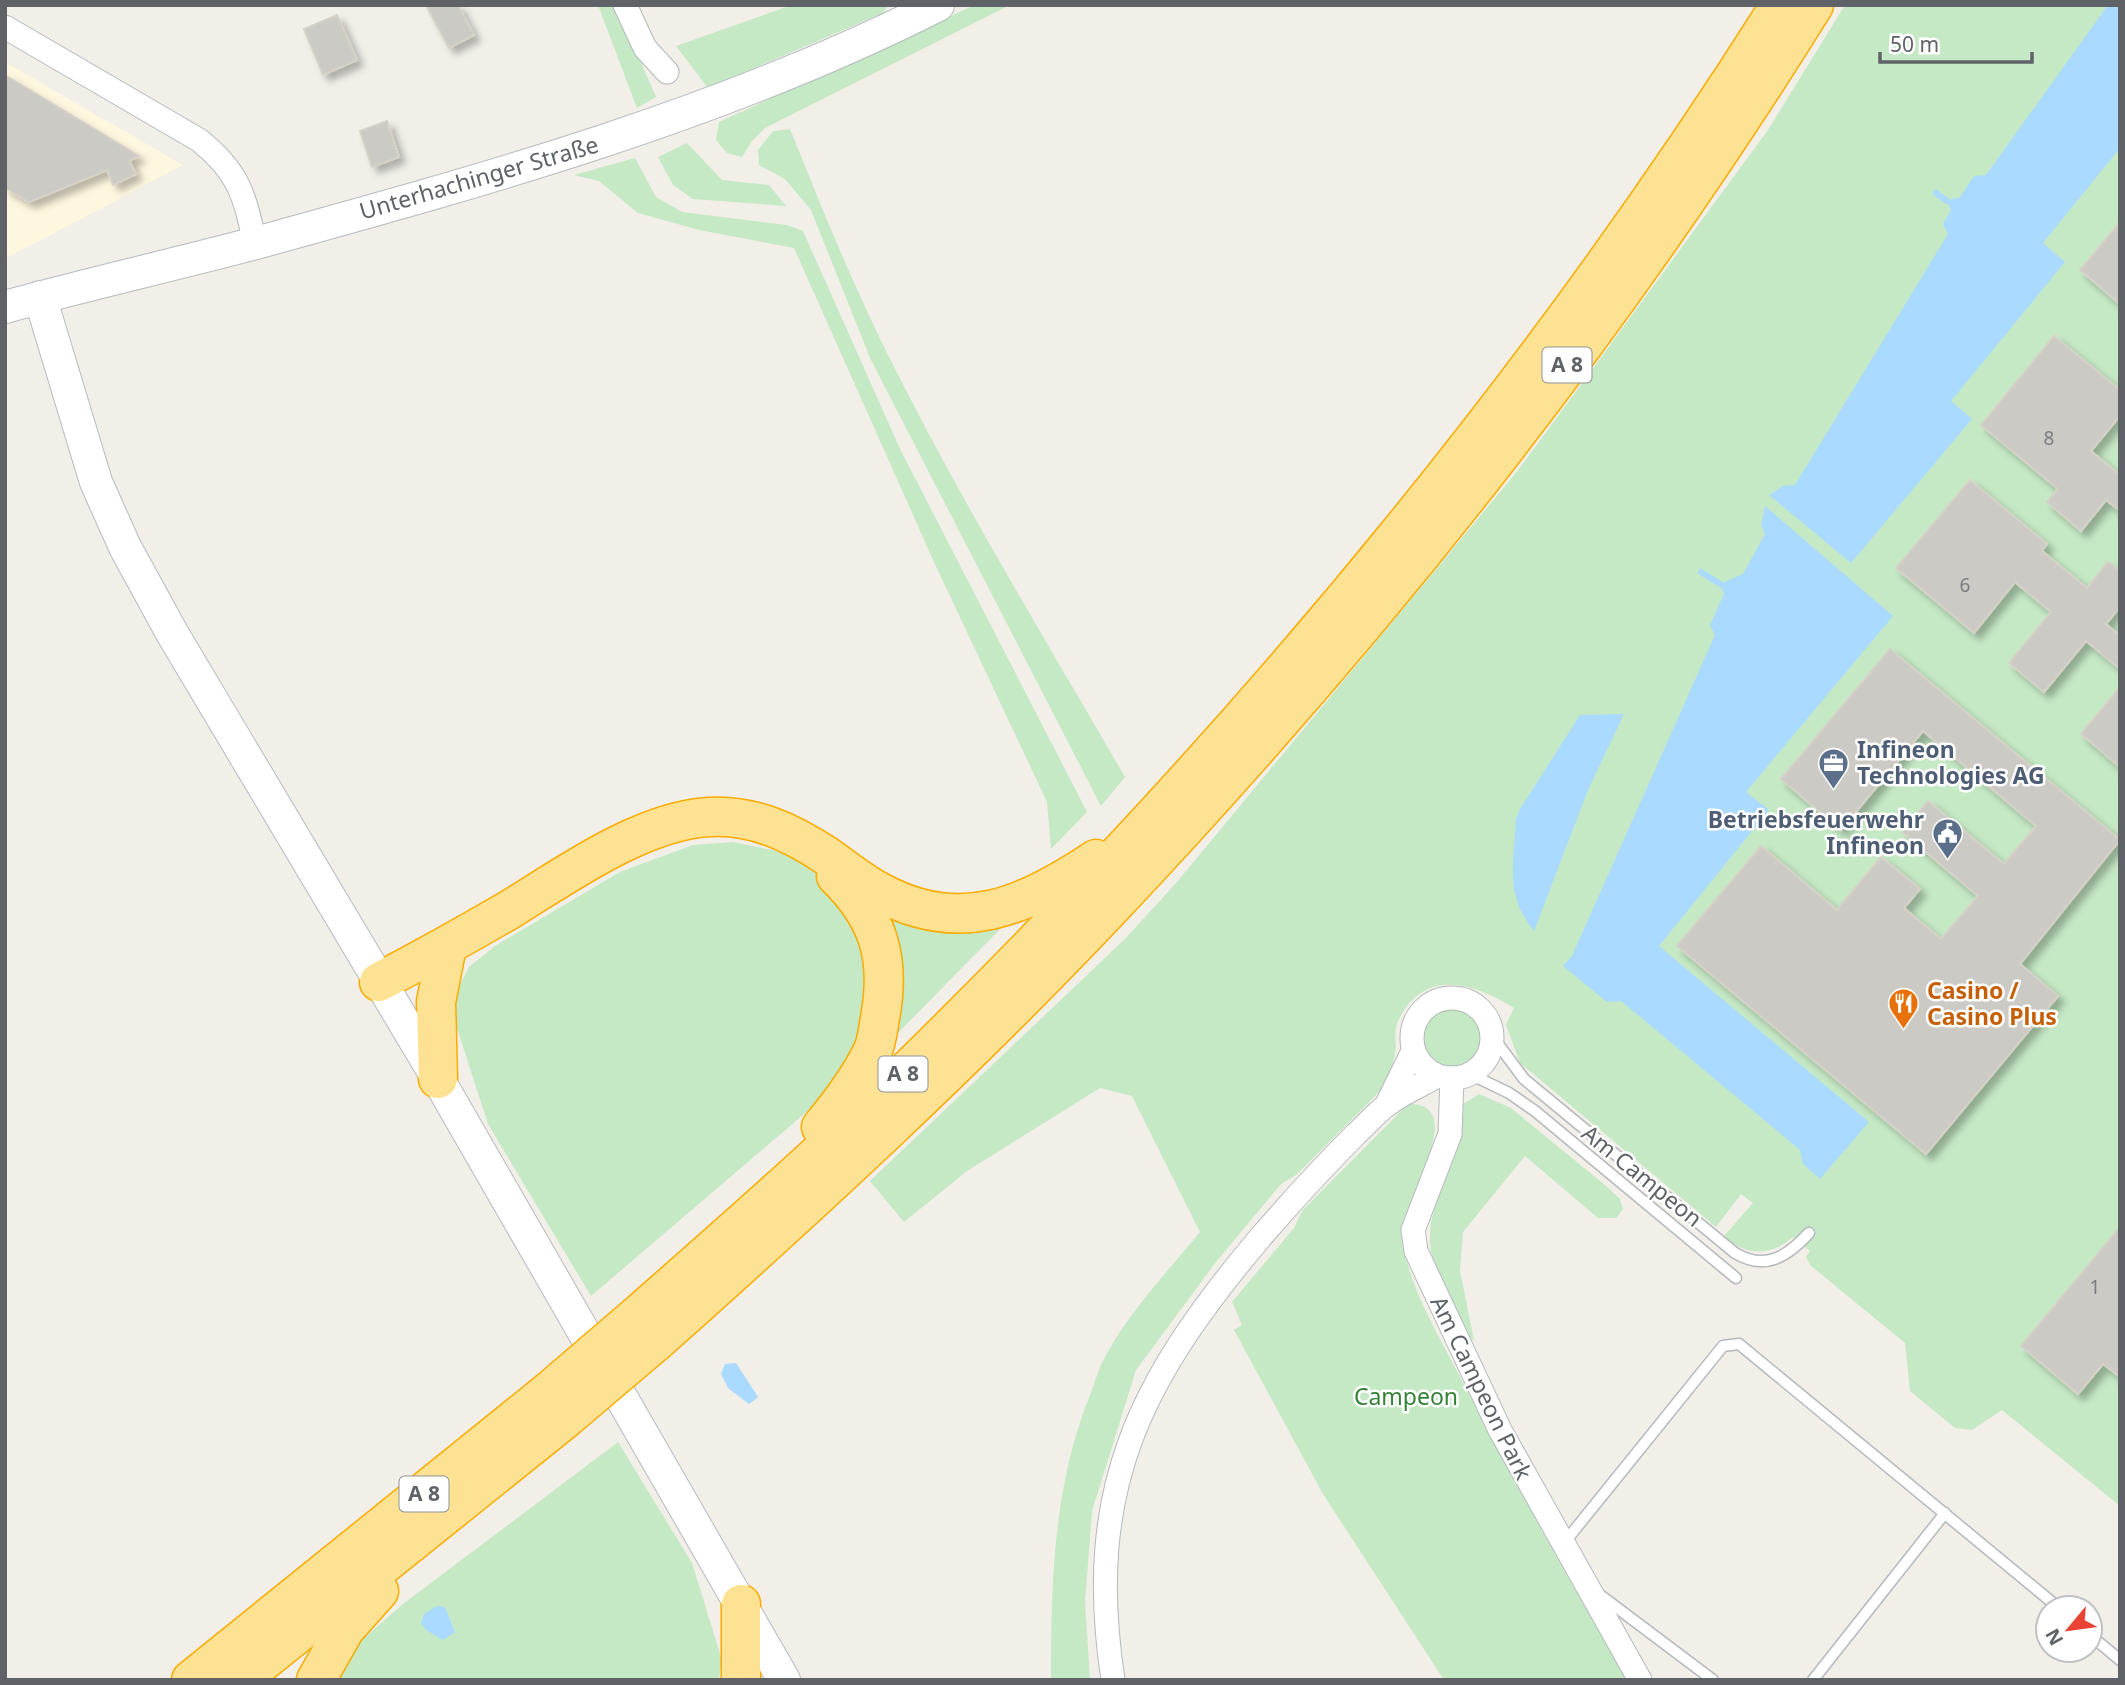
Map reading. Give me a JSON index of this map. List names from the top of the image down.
{
  "streets": {
    "highway": ["A 8"],
    "main road": ["Unterhachinger Straße"],
    "street": ["Am Campeon Park"],
    "lane": ["Am Campeon"]
  },
  "crossings": [
    ["Am Campeon", "Am Campeon Park"]
  ],
  "parks": ["Campeon"],
  "places": {
    "office": ["Infineon Technologies AG"],
    "public building": ["Betriebsfeuerwehr Infineon"],
    "restaurant": ["Casino / Casino Plus"]
  },
  "house_numbers": ["8", "6", "1"],
  "scale_bar": "50 m",
  "north": "bottom left"
}
